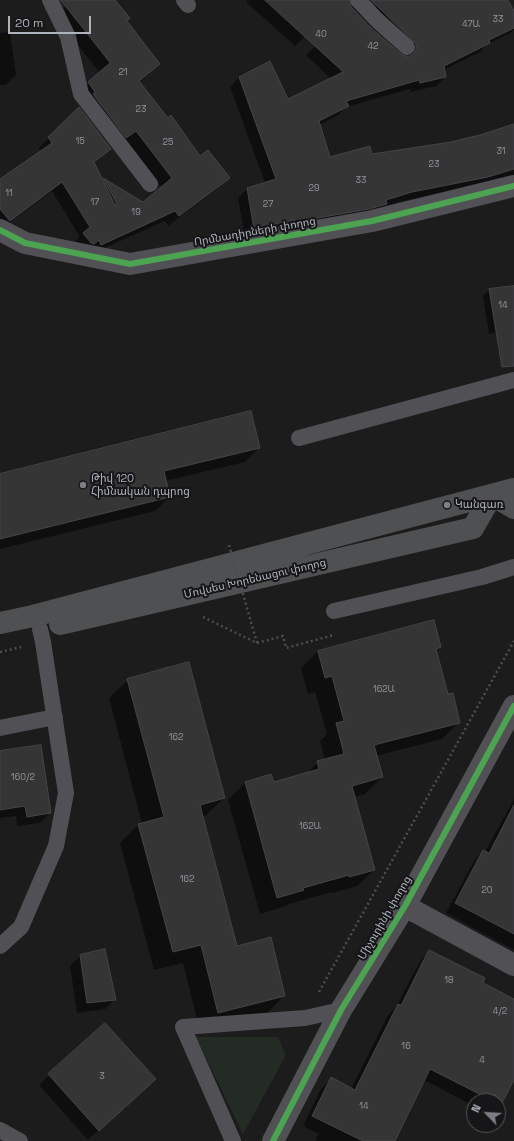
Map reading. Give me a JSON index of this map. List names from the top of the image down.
{
  "streets": {
    "main road": ["Մովսես Խորենացու փողոց"],
    "street": ["Որմնադիրների փողոց", "Միչուրինի փողոց"]
  },
  "places": ["Թիվ 120 Հիմնական դպրոց", "Կանգառ"],
  "house_numbers": [
    "33",
    "47Ա",
    "40",
    "42",
    "21",
    "23",
    "15",
    "25",
    "31",
    "23",
    "33",
    "29",
    "11",
    "17",
    "27",
    "19",
    "14",
    "162Ա",
    "162",
    "160/2",
    "162Ա",
    "162",
    "20",
    "18",
    "4/2",
    "16",
    "4",
    "3",
    "14"
  ],
  "scale_bar": "20 m",
  "north": "top left"
}
